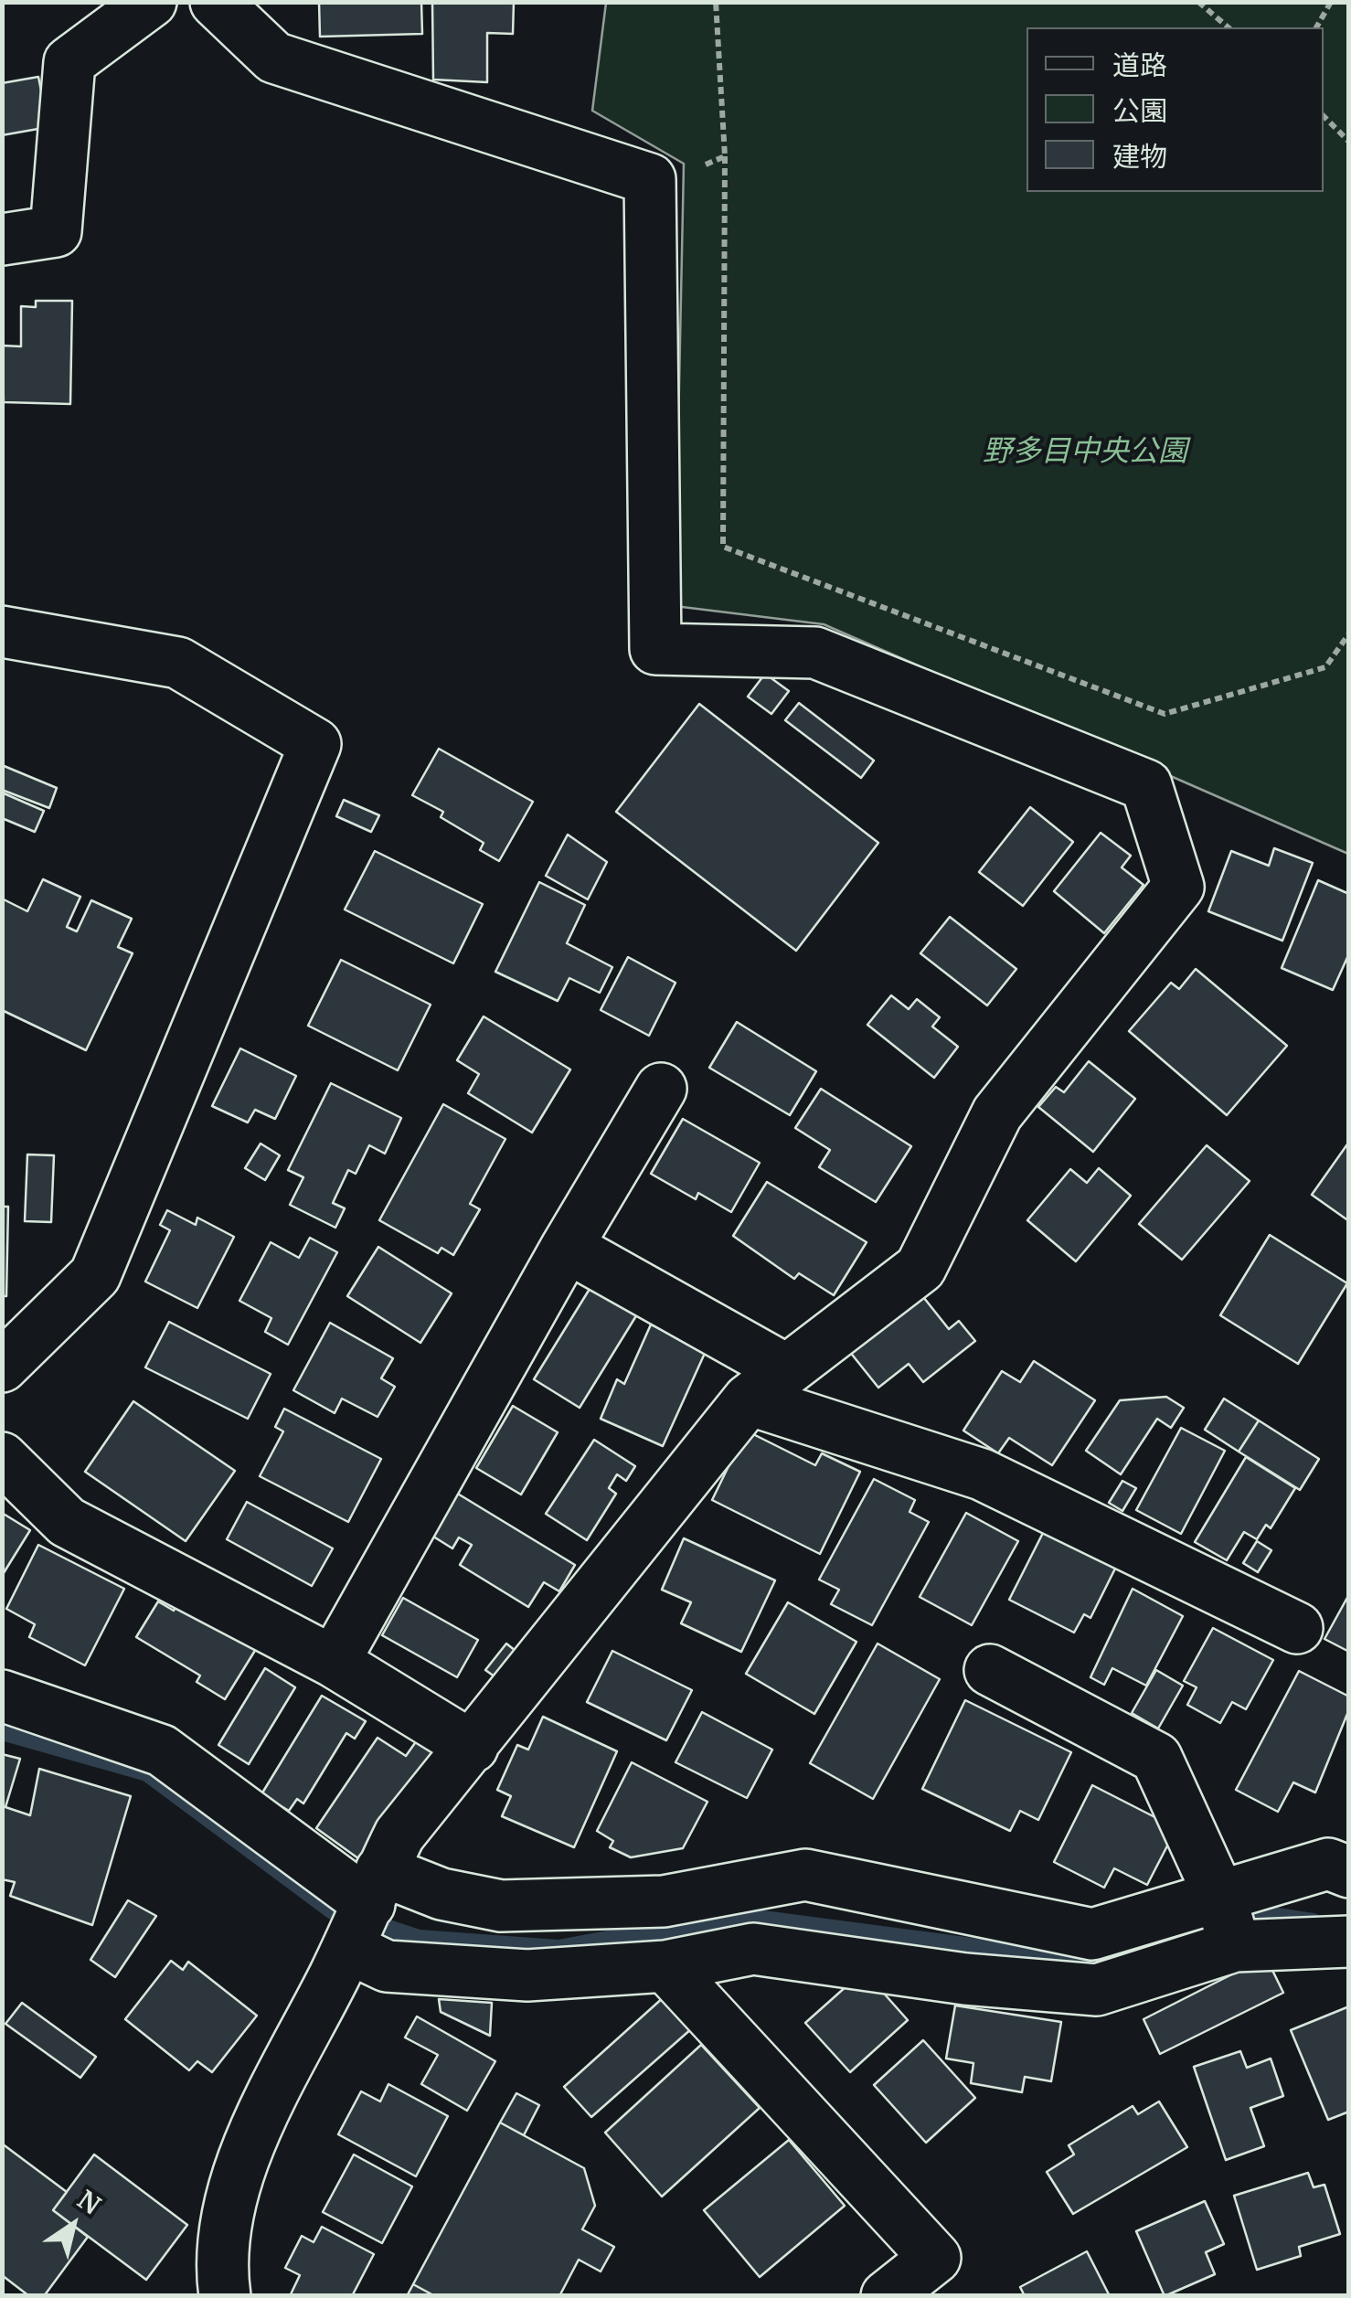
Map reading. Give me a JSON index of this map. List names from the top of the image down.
{
  "parks": ["野多目中央公園"],
  "legend": ["道路", "公園", "建物"],
  "north": "top right"
}
